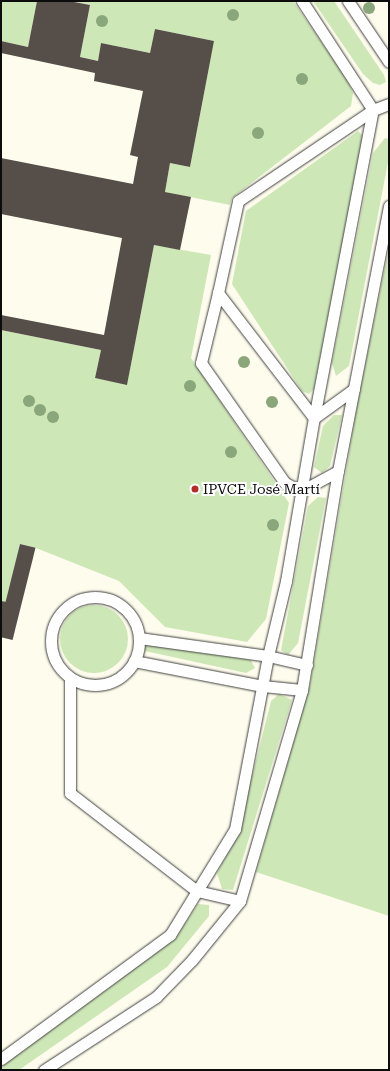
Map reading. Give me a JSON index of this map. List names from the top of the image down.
{
  "places": ["IPVCE José Martí"]
}
